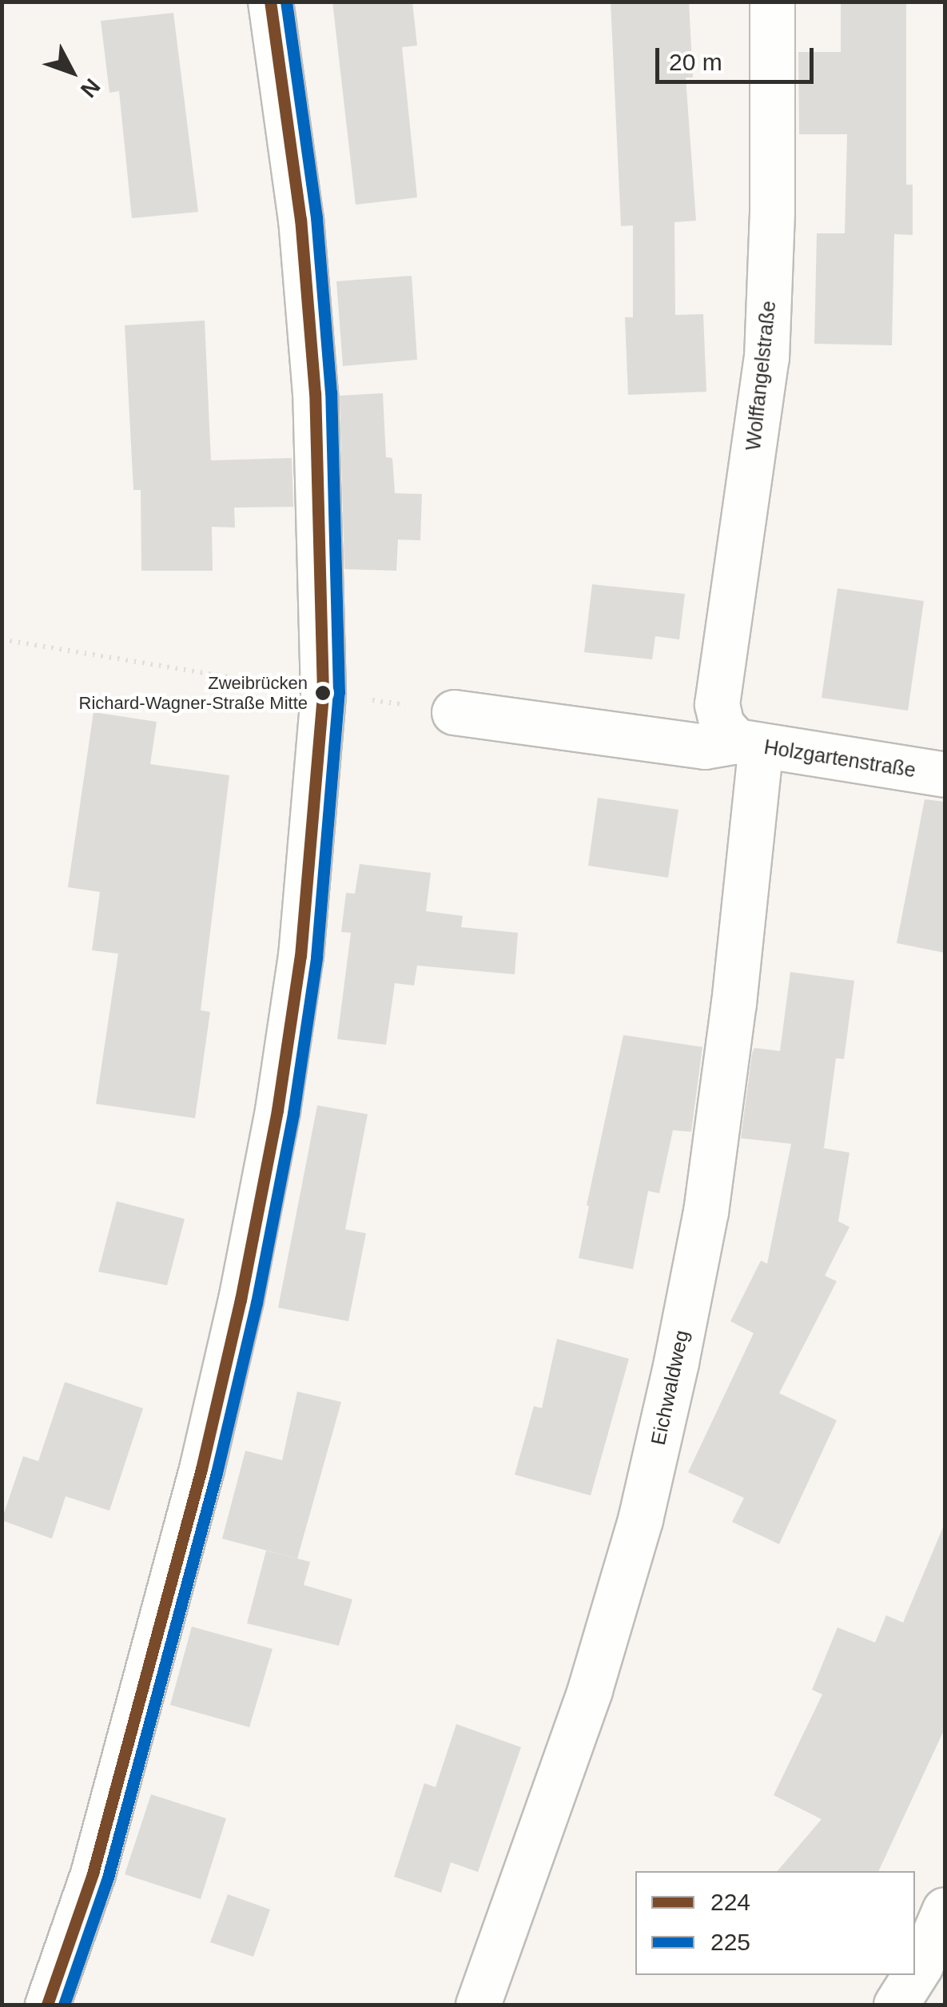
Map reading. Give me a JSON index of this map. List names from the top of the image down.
{
  "streets": {
    "street": ["Wolffangelstraße", "Holzgartenstraße", "Eichwaldweg"]
  },
  "crossings": [
    ["Wolffangelstraße", "Holzgartenstraße"],
    ["Wolffangelstraße", "Eichwaldweg"],
    ["Holzgartenstraße", "Eichwaldweg"]
  ],
  "places": ["Zweibrücken Richard-Wagner-Straße Mitte"],
  "lines": ["transit line 224", "transit line 225"],
  "legend": ["224", "225"],
  "scale_bar": "20 m",
  "north": "bottom right"
}
